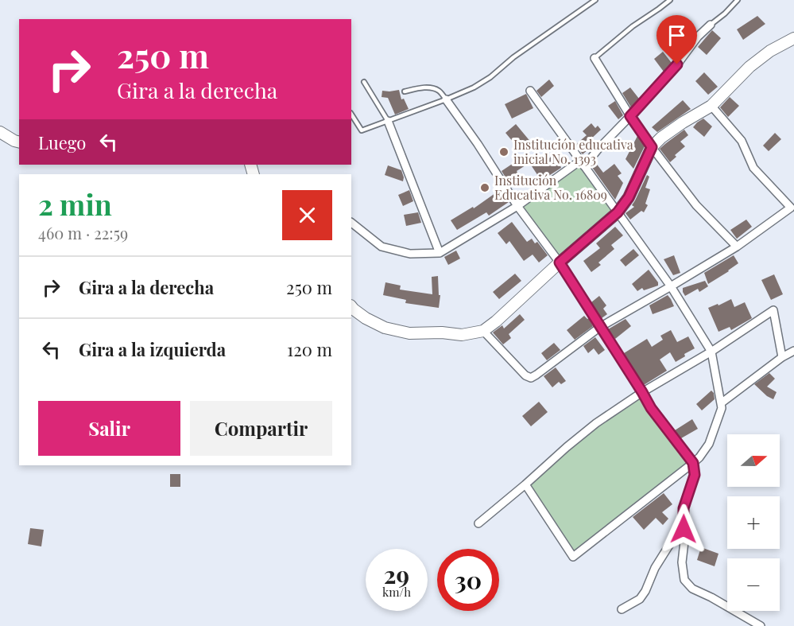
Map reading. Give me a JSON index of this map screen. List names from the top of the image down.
{
  "places": ["Institución educativa inicial No. 1393", "Institución Educativa No. 16809"],
  "north": "right",
  "page": {
    "turn": ["250 m", "Gira a la derecha"],
    "then": "Luego",
    "heading": ["2 min", "460 m · 22:59"],
    "list": [
      {
        "name": "Gira a la derecha",
        "value": "250 m"
      },
      {
        "name": "Gira a la izquierda",
        "value": "120 m"
      }
    ],
    "buttons": ["Salir", "Compartir"],
    "map_buttons": ["+", "−"],
    "speed": "29 km/h",
    "limit": "30"
  }
}
